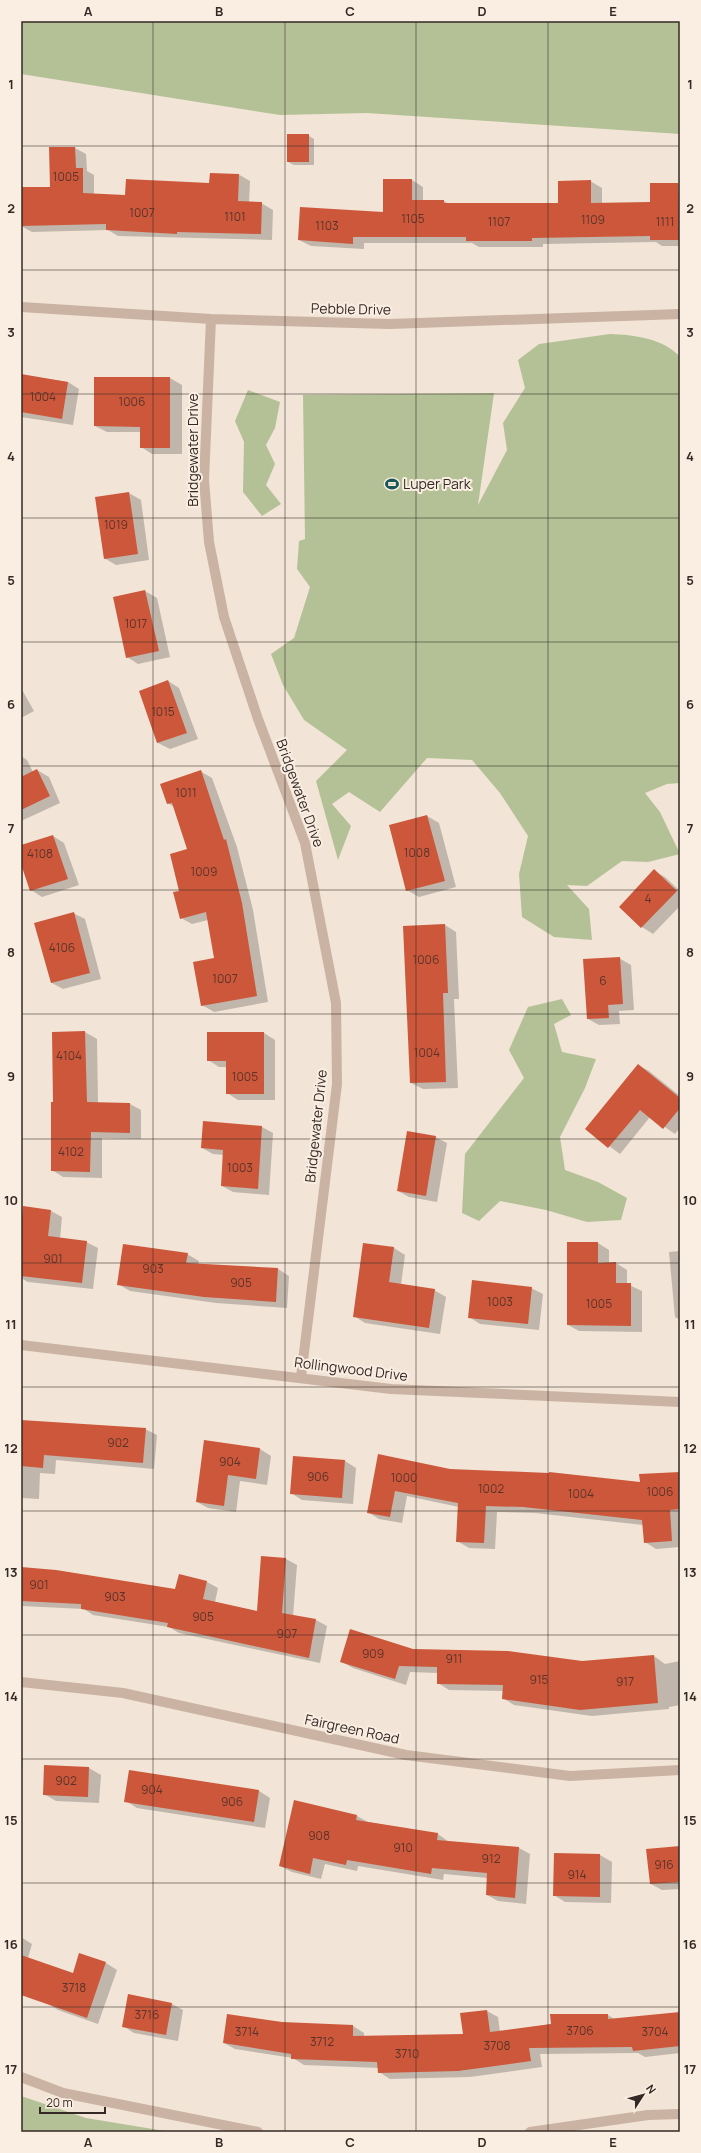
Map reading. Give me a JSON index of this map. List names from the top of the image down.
{
  "streets": {
    "street": [
      "Pebble Drive",
      "Bridgewater Drive",
      "Rollingwood Drive",
      "Fairgreen Road"
    ]
  },
  "crossings": [
    ["Pebble Drive", "Bridgewater Drive"],
    ["Bridgewater Drive", "Rollingwood Drive"]
  ],
  "places": {
    "sports": ["Luper Park"]
  },
  "house_numbers": [
    "1005",
    "1007",
    "1101",
    "1105",
    "1109",
    "1107",
    "1111",
    "1103",
    "1004",
    "1006",
    "1019",
    "1017",
    "1015",
    "1011",
    "1008",
    "4108",
    "1009",
    "4",
    "4106",
    "1006",
    "1007",
    "6",
    "1004",
    "4104",
    "1005",
    "4102",
    "1003",
    "901",
    "903",
    "905",
    "1003",
    "1005",
    "902",
    "904",
    "906",
    "1000",
    "1002",
    "1006",
    "1004",
    "901",
    "903",
    "905",
    "907",
    "909",
    "911",
    "915",
    "917",
    "902",
    "904",
    "906",
    "908",
    "910",
    "912",
    "916",
    "914",
    "3718",
    "3716",
    "3706",
    "3714",
    "3704",
    "3712",
    "3708",
    "3710"
  ],
  "scale_bar": "20 m",
  "north": "top right",
  "grid": {
    "columns": [
      "A",
      "B",
      "C",
      "D",
      "E"
    ],
    "rows": [
      "1",
      "2",
      "3",
      "4",
      "5",
      "6",
      "7",
      "8",
      "9",
      "10",
      "11",
      "12",
      "13",
      "14",
      "15",
      "16",
      "17"
    ]
  }
}
